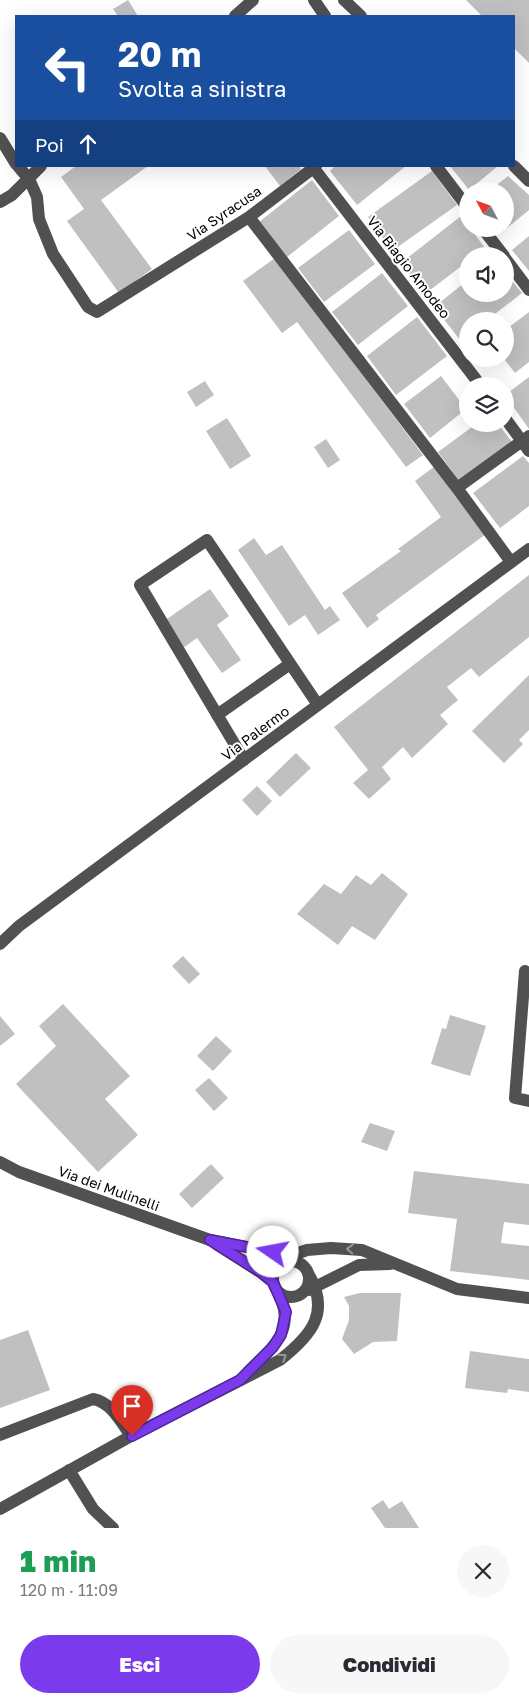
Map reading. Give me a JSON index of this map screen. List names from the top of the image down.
{
  "streets": {
    "street": [
      "Via Syracusa",
      "Via Biagio Amodeo",
      "Via Palermo",
      "Via dei Mulinelli"
    ]
  },
  "crossings": [
    ["Via Syracusa", "Via Biagio Amodeo"]
  ],
  "north": "top left",
  "page": {
    "turn": ["20 m", "Svolta a sinistra"],
    "then": "Poi",
    "heading": ["1 min", "120 m · 11:09"],
    "buttons": ["Esci", "Condividi"]
  }
}
